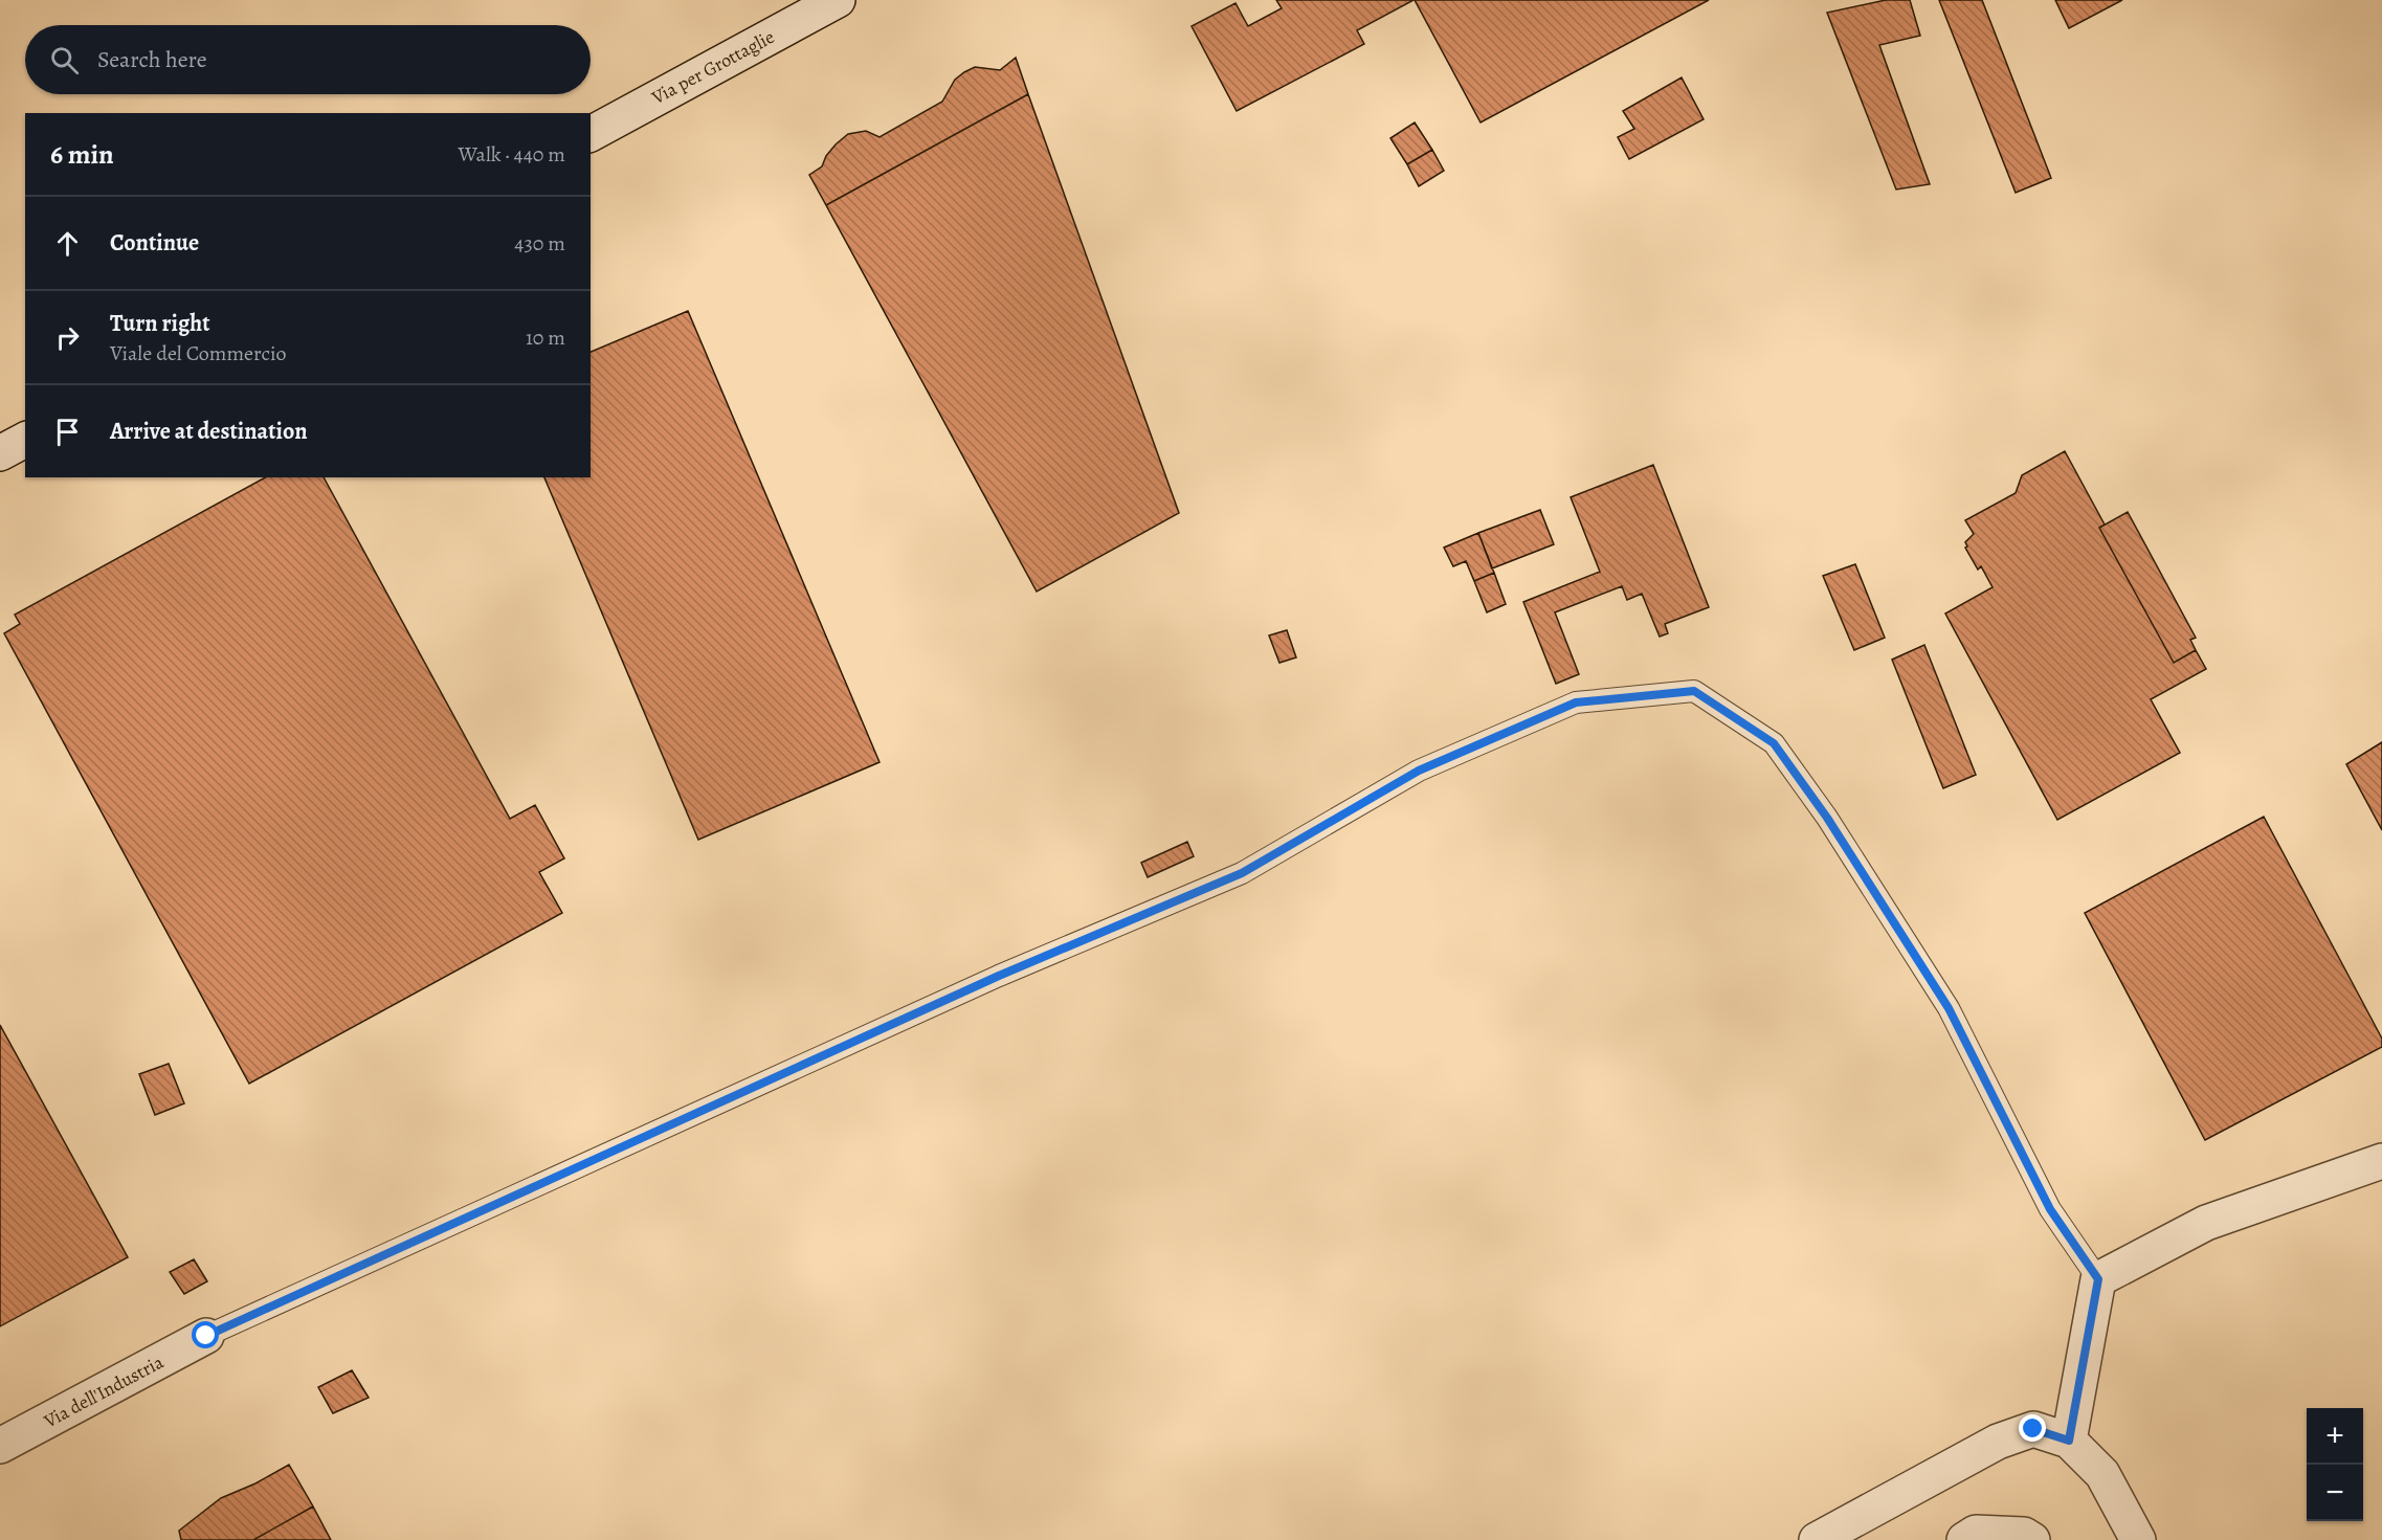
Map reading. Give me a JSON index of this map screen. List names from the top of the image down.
{
  "streets": {
    "street": ["Via per Grottaglie", "Via dell'Industria"]
  },
  "page": {
    "search": "Search here",
    "heading": ["6 min", "Walk · 440 m"],
    "list": [
      ["Continue", "430 m"],
      ["Turn right", "Viale del Commercio", "10 m"],
      "Arrive at destination"
    ],
    "map_buttons": ["+", "−"]
  }
}
